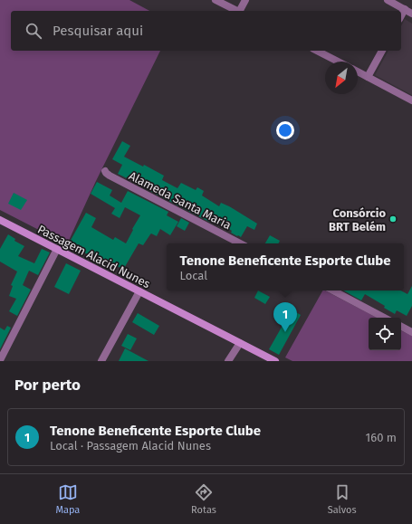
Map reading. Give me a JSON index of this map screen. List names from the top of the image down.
{
  "streets": {
    "main road": ["Passagem Alacid Nunes"],
    "street": ["Alameda Santa Maria"]
  },
  "places": ["Consórcio BRT Belém"],
  "north": "bottom left",
  "page": {
    "search": "Pesquisar aqui",
    "popup": ["Tenone Beneficente Esporte Clube", "Local"],
    "pins": "1",
    "heading": "Por perto",
    "list": [
      {
        "mark": "1",
        "name": "Tenone Beneficente Esporte Clube",
        "note": "Local · Passagem Alacid Nunes",
        "value": "160 m"
      }
    ],
    "nav": ["Mapa", "Rotas", "Salvos"]
  }
}
